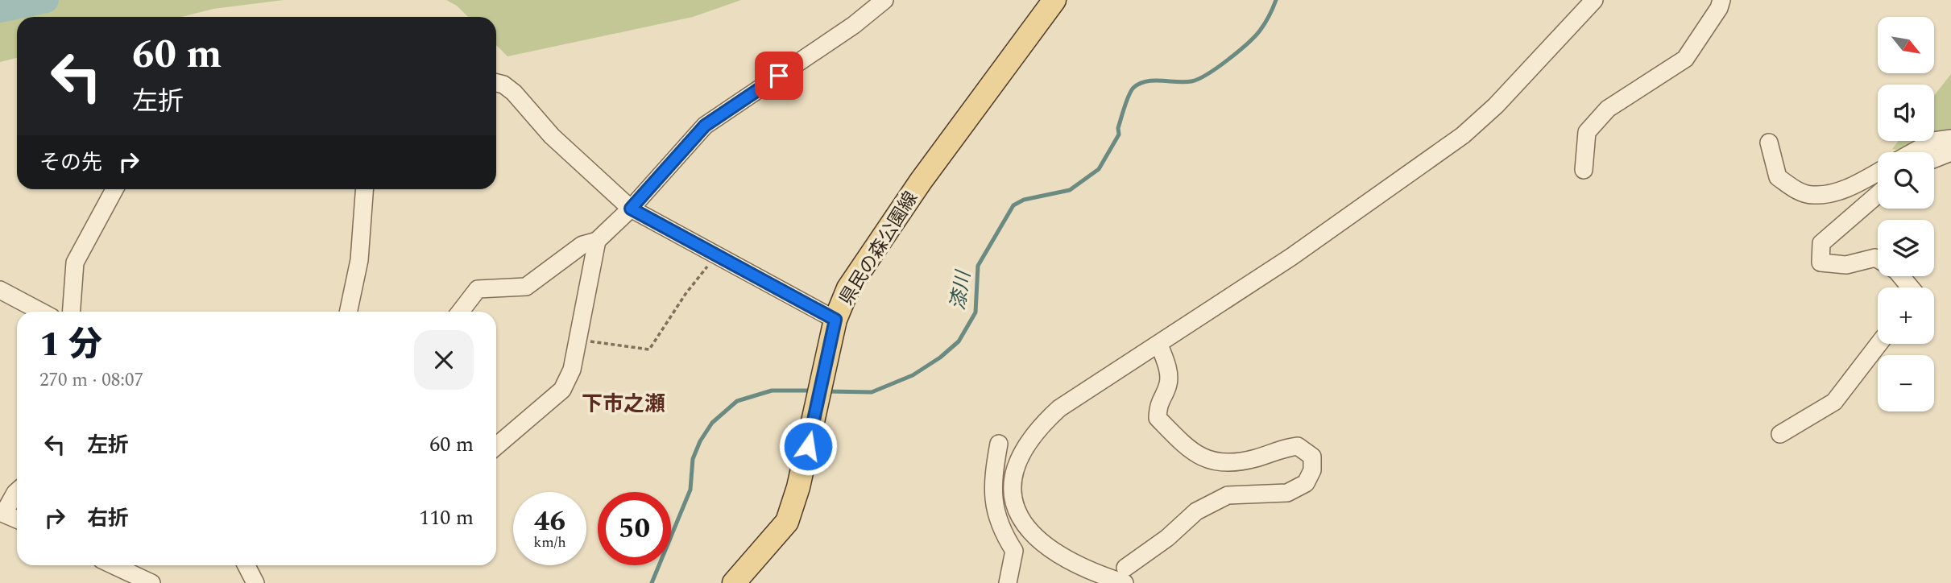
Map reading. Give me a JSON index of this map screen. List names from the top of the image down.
{
  "streets": {
    "main road": ["県民の森公園線"]
  },
  "districts": ["下市之瀬"],
  "water": ["漆川"],
  "north": "bottom right",
  "page": {
    "map_buttons": ["+", "−"],
    "turn": ["60 m", "左折"],
    "then": "その先",
    "heading": ["1 分", "270 m · 08:07"],
    "list": [
      {
        "name": "左折",
        "value": "60 m"
      },
      {
        "name": "右折",
        "value": "110 m"
      }
    ],
    "speed": "46 km/h",
    "limit": "50"
  }
}
